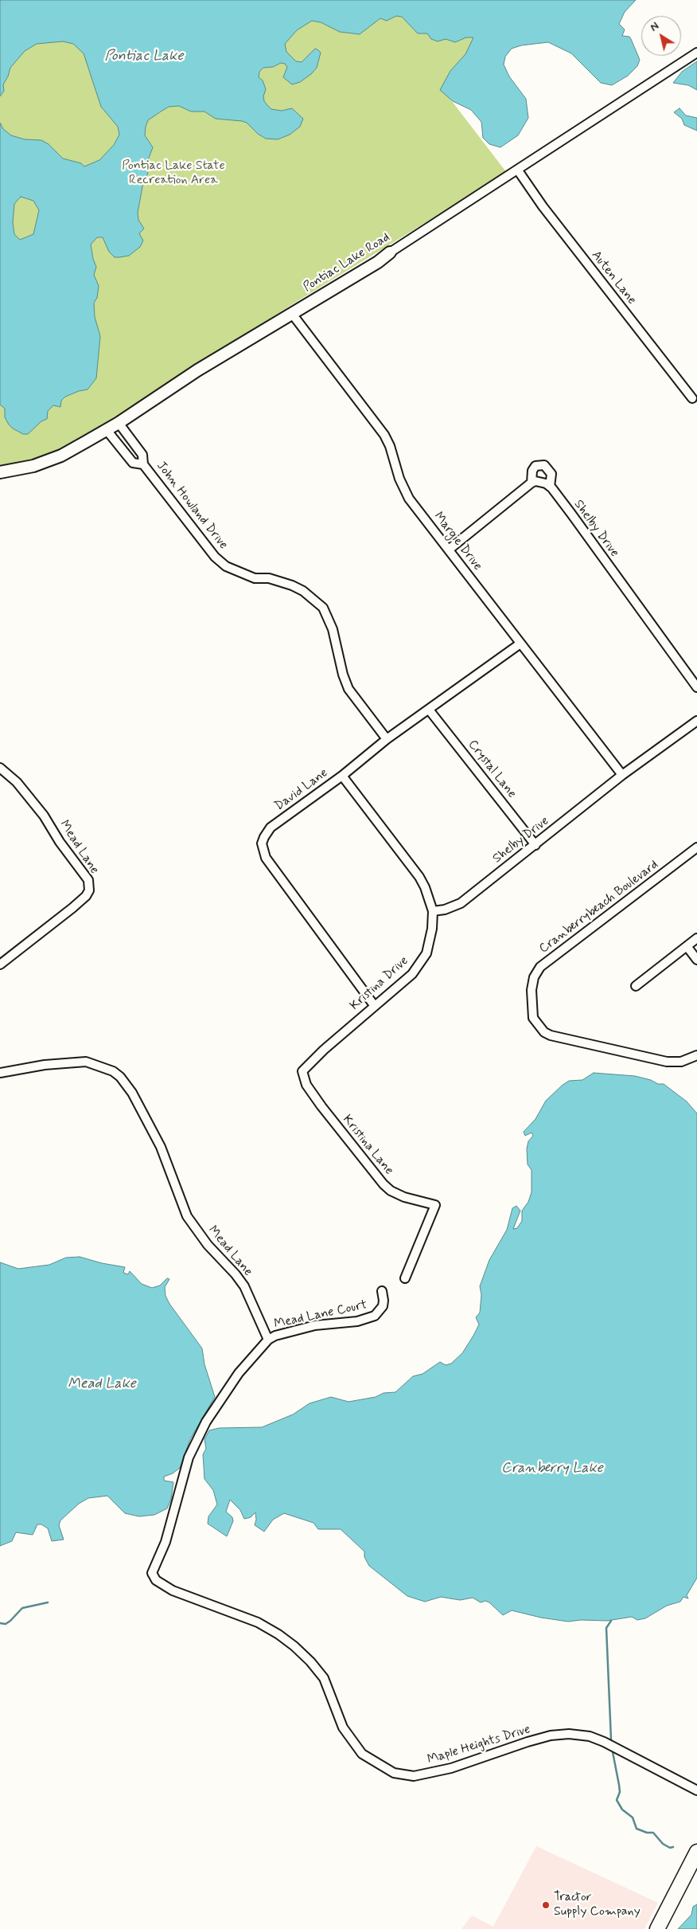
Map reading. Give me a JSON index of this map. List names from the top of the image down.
{
  "streets": {
    "street": [
      "Pontiac Lake Road",
      "Auten Lane",
      "John Howland Drive",
      "Shelby Drive",
      "Margie Drive",
      "Crystal Lane",
      "David Lane",
      "Mead Lane",
      "Cranberrybeach Boulevard",
      "Kristina Drive",
      "Kristina Lane",
      "Mead Lane Court",
      "Maple Heights Drive"
    ]
  },
  "crossings": [
    ["Pontiac Lake Road", "Auten Lane"],
    ["Pontiac Lake Road", "John Howland Drive"],
    ["Pontiac Lake Road", "Margie Drive"],
    ["John Howland Drive", "David Lane"],
    ["Shelby Drive", "Margie Drive"],
    ["Shelby Drive", "Crystal Lane"],
    ["Shelby Drive", "Kristina Drive"],
    ["Margie Drive", "David Lane"],
    ["Crystal Lane", "David Lane"],
    ["David Lane", "Kristina Drive"],
    ["Mead Lane", "Mead Lane Court"],
    ["Mead Lane", "Maple Heights Drive"],
    ["Kristina Drive", "Kristina Lane"],
    ["Mead Lane Court", "Maple Heights Drive"]
  ],
  "water": ["Pontiac Lake", "Mead Lake", "Cranberry Lake"],
  "parks": ["Pontiac Lake State Recreation Area"],
  "places": ["Tractor Supply Company"],
  "north": "top left"
}
